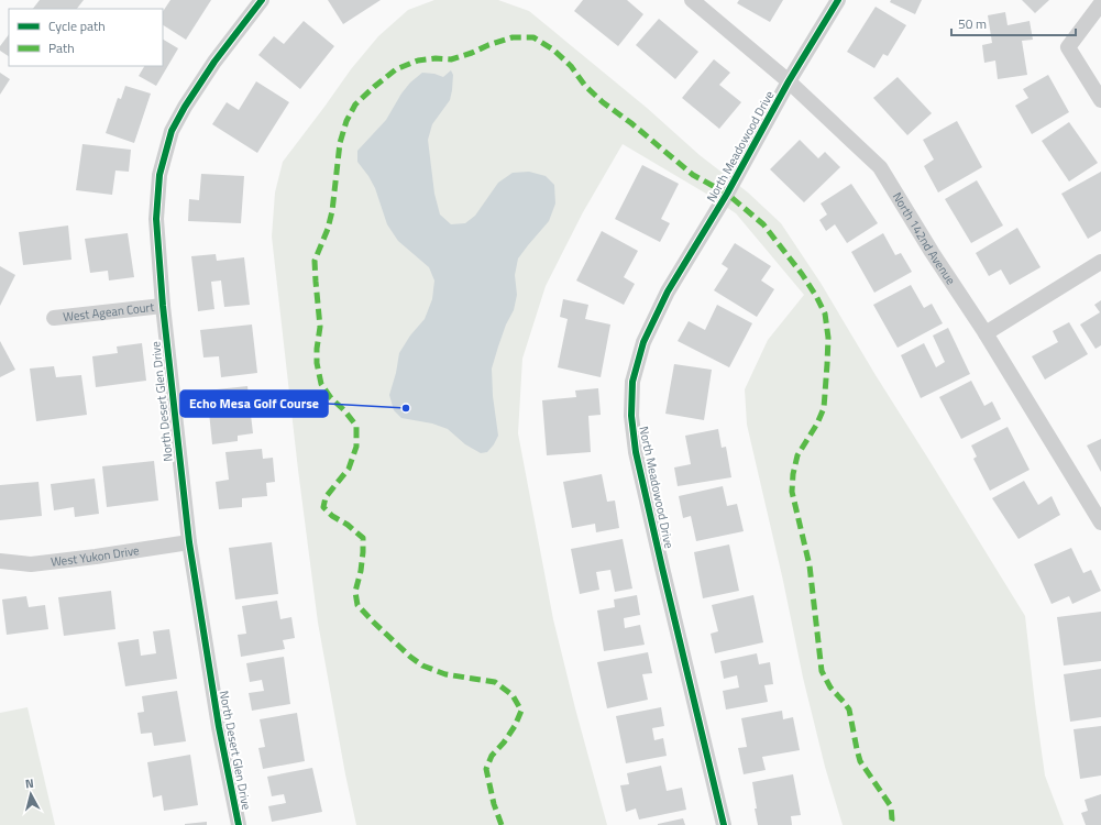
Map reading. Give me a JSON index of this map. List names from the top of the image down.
{
  "streets": {
    "street": [
      "North Meadowood Drive",
      "North 142nd Avenue",
      "West Agean Court",
      "North Desert Glen Drive",
      "West Yukon Drive"
    ]
  },
  "crossings": [
    ["North Meadowood Drive", "North 142nd Avenue"],
    ["West Agean Court", "North Desert Glen Drive"],
    ["North Desert Glen Drive", "West Yukon Drive"]
  ],
  "places": ["Echo Mesa Golf Course"],
  "legend": ["Cycle path", "Path"],
  "scale_bar": "50 m",
  "north": "top"
}
